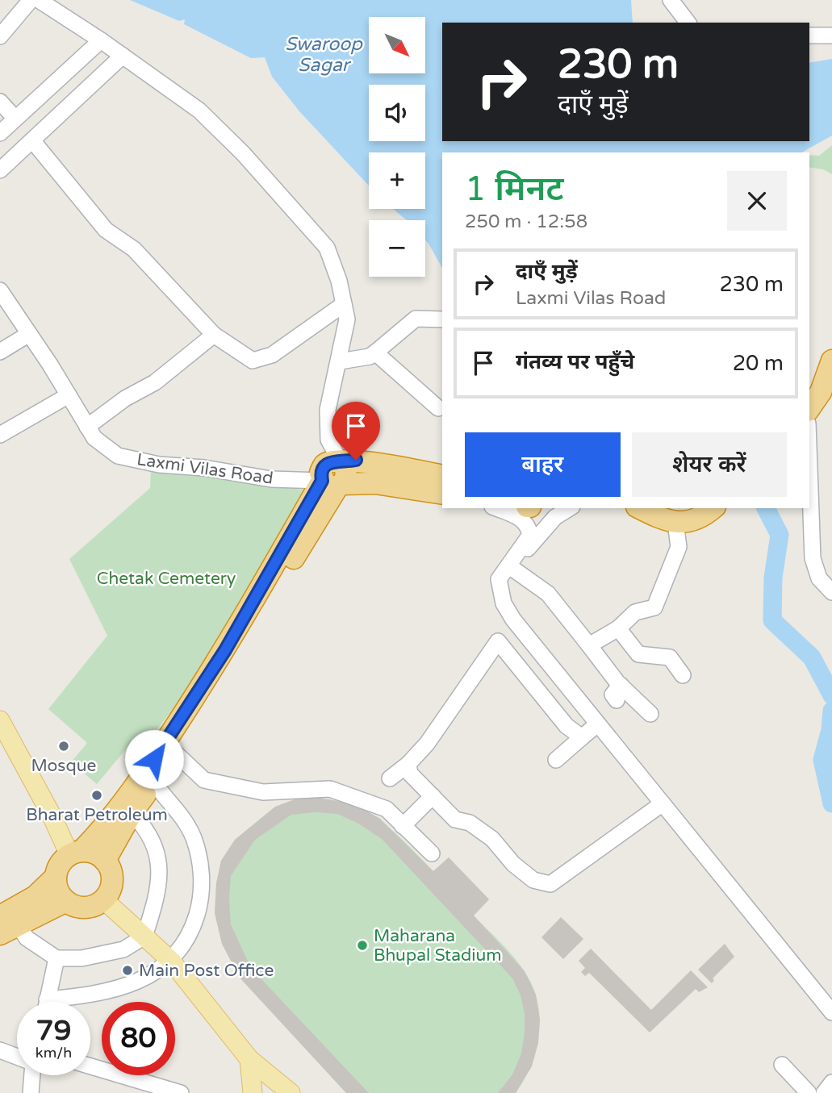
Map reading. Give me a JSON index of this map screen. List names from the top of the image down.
{
  "streets": {
    "street": ["Laxmi Vilas Road"]
  },
  "water": ["Swaroop Sagar"],
  "parks": ["Chetak Cemetery"],
  "places": [
    "Mosque",
    "Bharat Petroleum",
    "Maharana Bhupal Stadium",
    "Main Post Office"
  ],
  "north": "bottom right",
  "page": {
    "map_buttons": ["+", "−"],
    "turn": ["230 m", "दाएँ मुड़ें"],
    "heading": ["1 मिनट", "250 m · 12:58"],
    "list": [
      {
        "name": "दाएँ मुड़ें",
        "note": "Laxmi Vilas Road",
        "value": "230 m"
      },
      {
        "name": "गंतव्य पर पहुँचे",
        "value": "20 m"
      }
    ],
    "buttons": ["बाहर", "शेयर करें"],
    "speed": "79 km/h",
    "limit": "80"
  }
}
